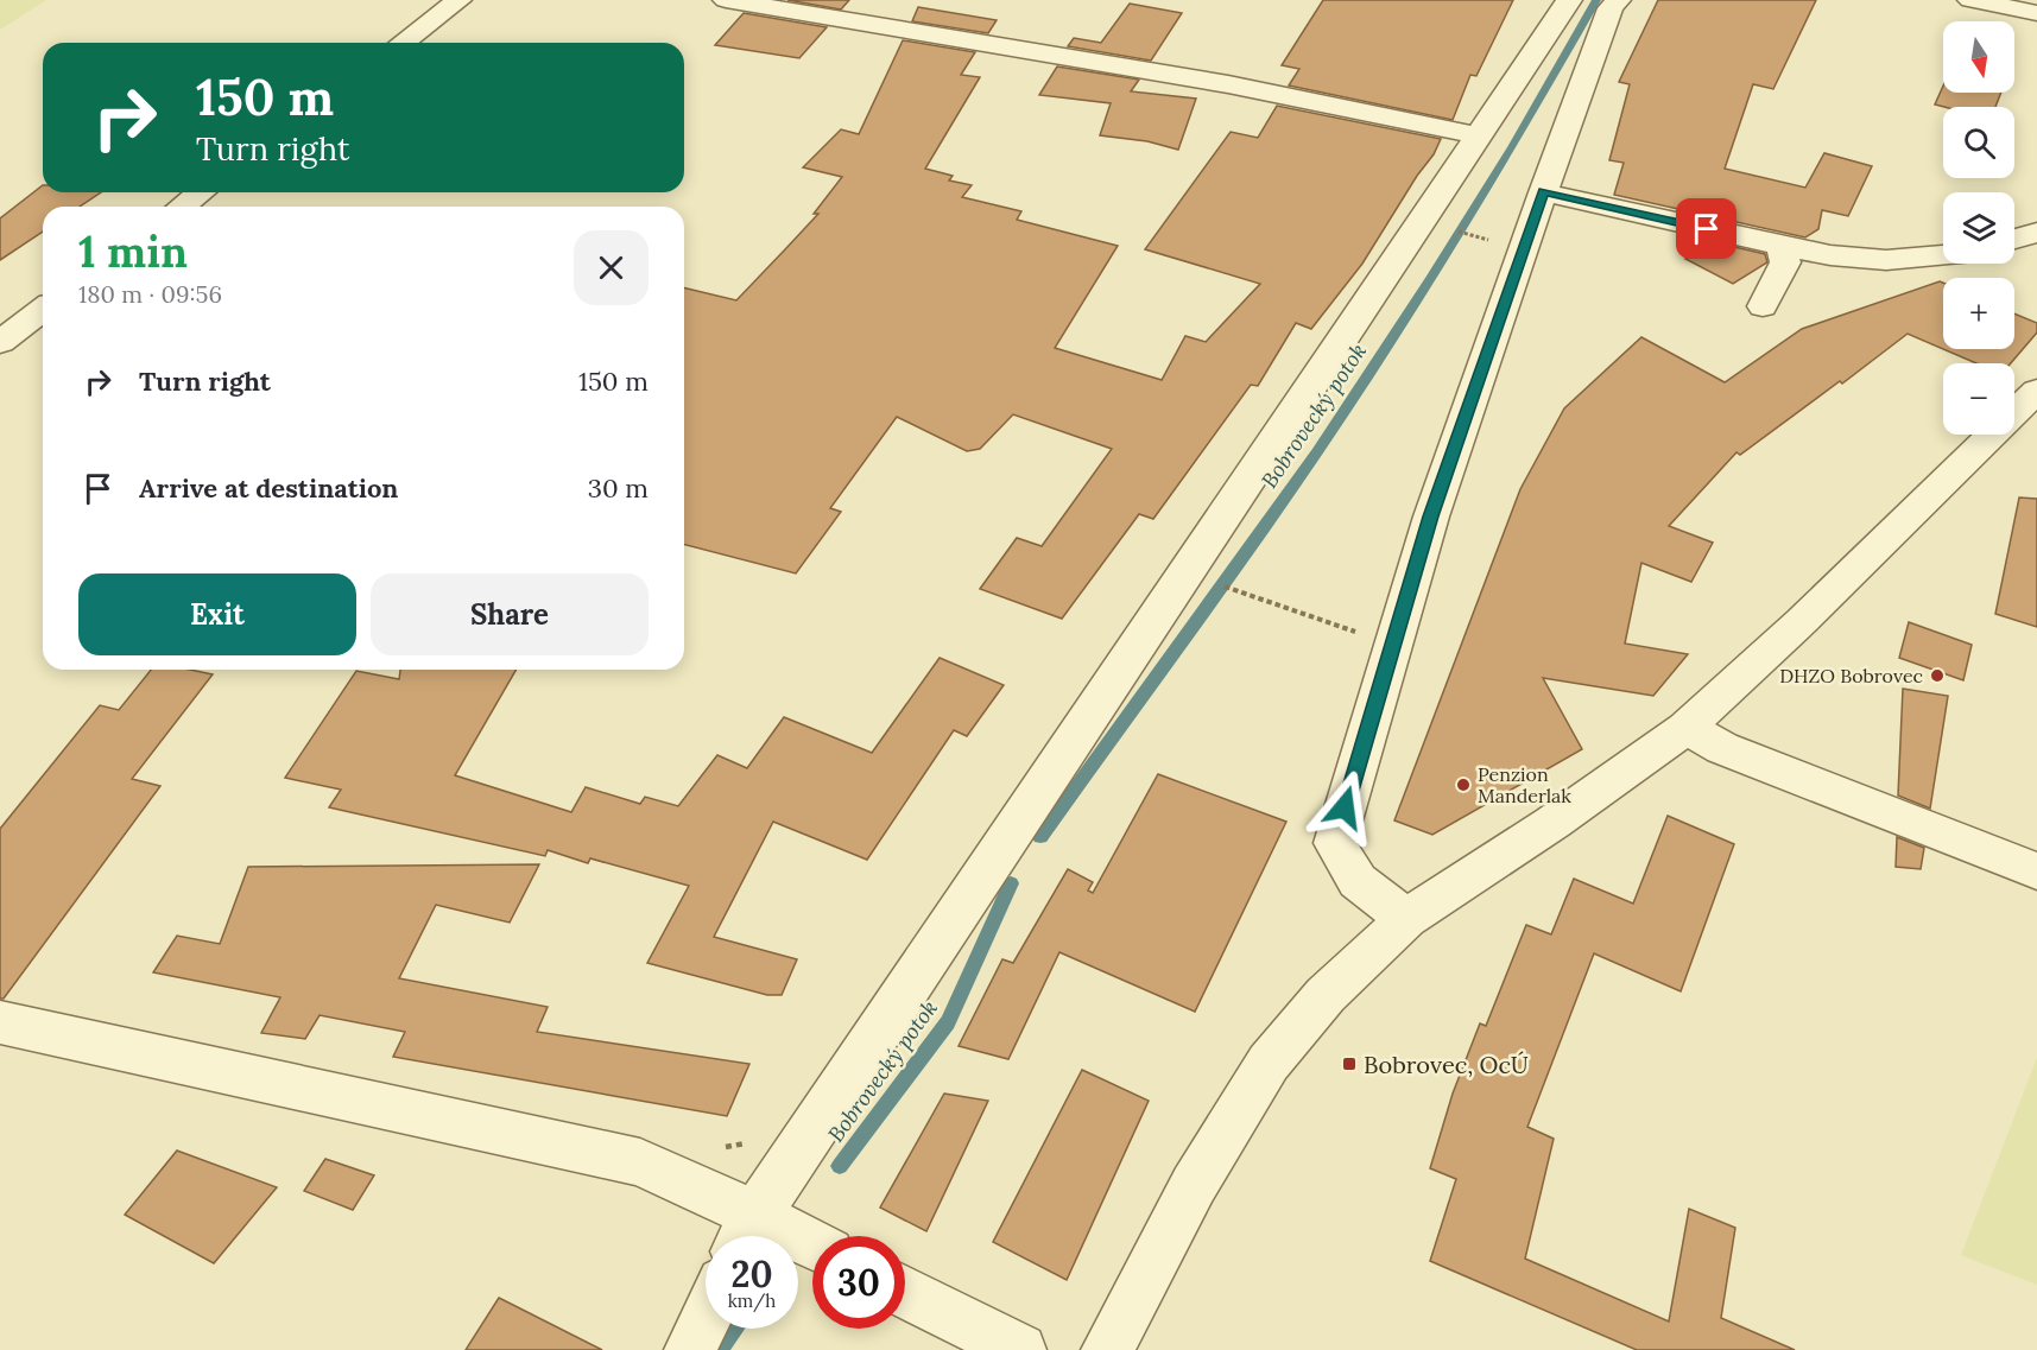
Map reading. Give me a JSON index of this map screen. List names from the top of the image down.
{
  "water": ["Bobrovecký potok"],
  "places": {
    "other": ["DHZO Bobrovec", "Penzion Manderlak"],
    "transit": ["Bobrovec, OcÚ"]
  },
  "north": "bottom",
  "page": {
    "map_buttons": ["+", "−"],
    "turn": ["150 m", "Turn right"],
    "heading": ["1 min", "180 m · 09:56"],
    "list": [
      {
        "name": "Turn right",
        "value": "150 m"
      },
      {
        "name": "Arrive at destination",
        "value": "30 m"
      }
    ],
    "buttons": ["Exit", "Share"],
    "speed": "20 km/h",
    "limit": "30"
  }
}
